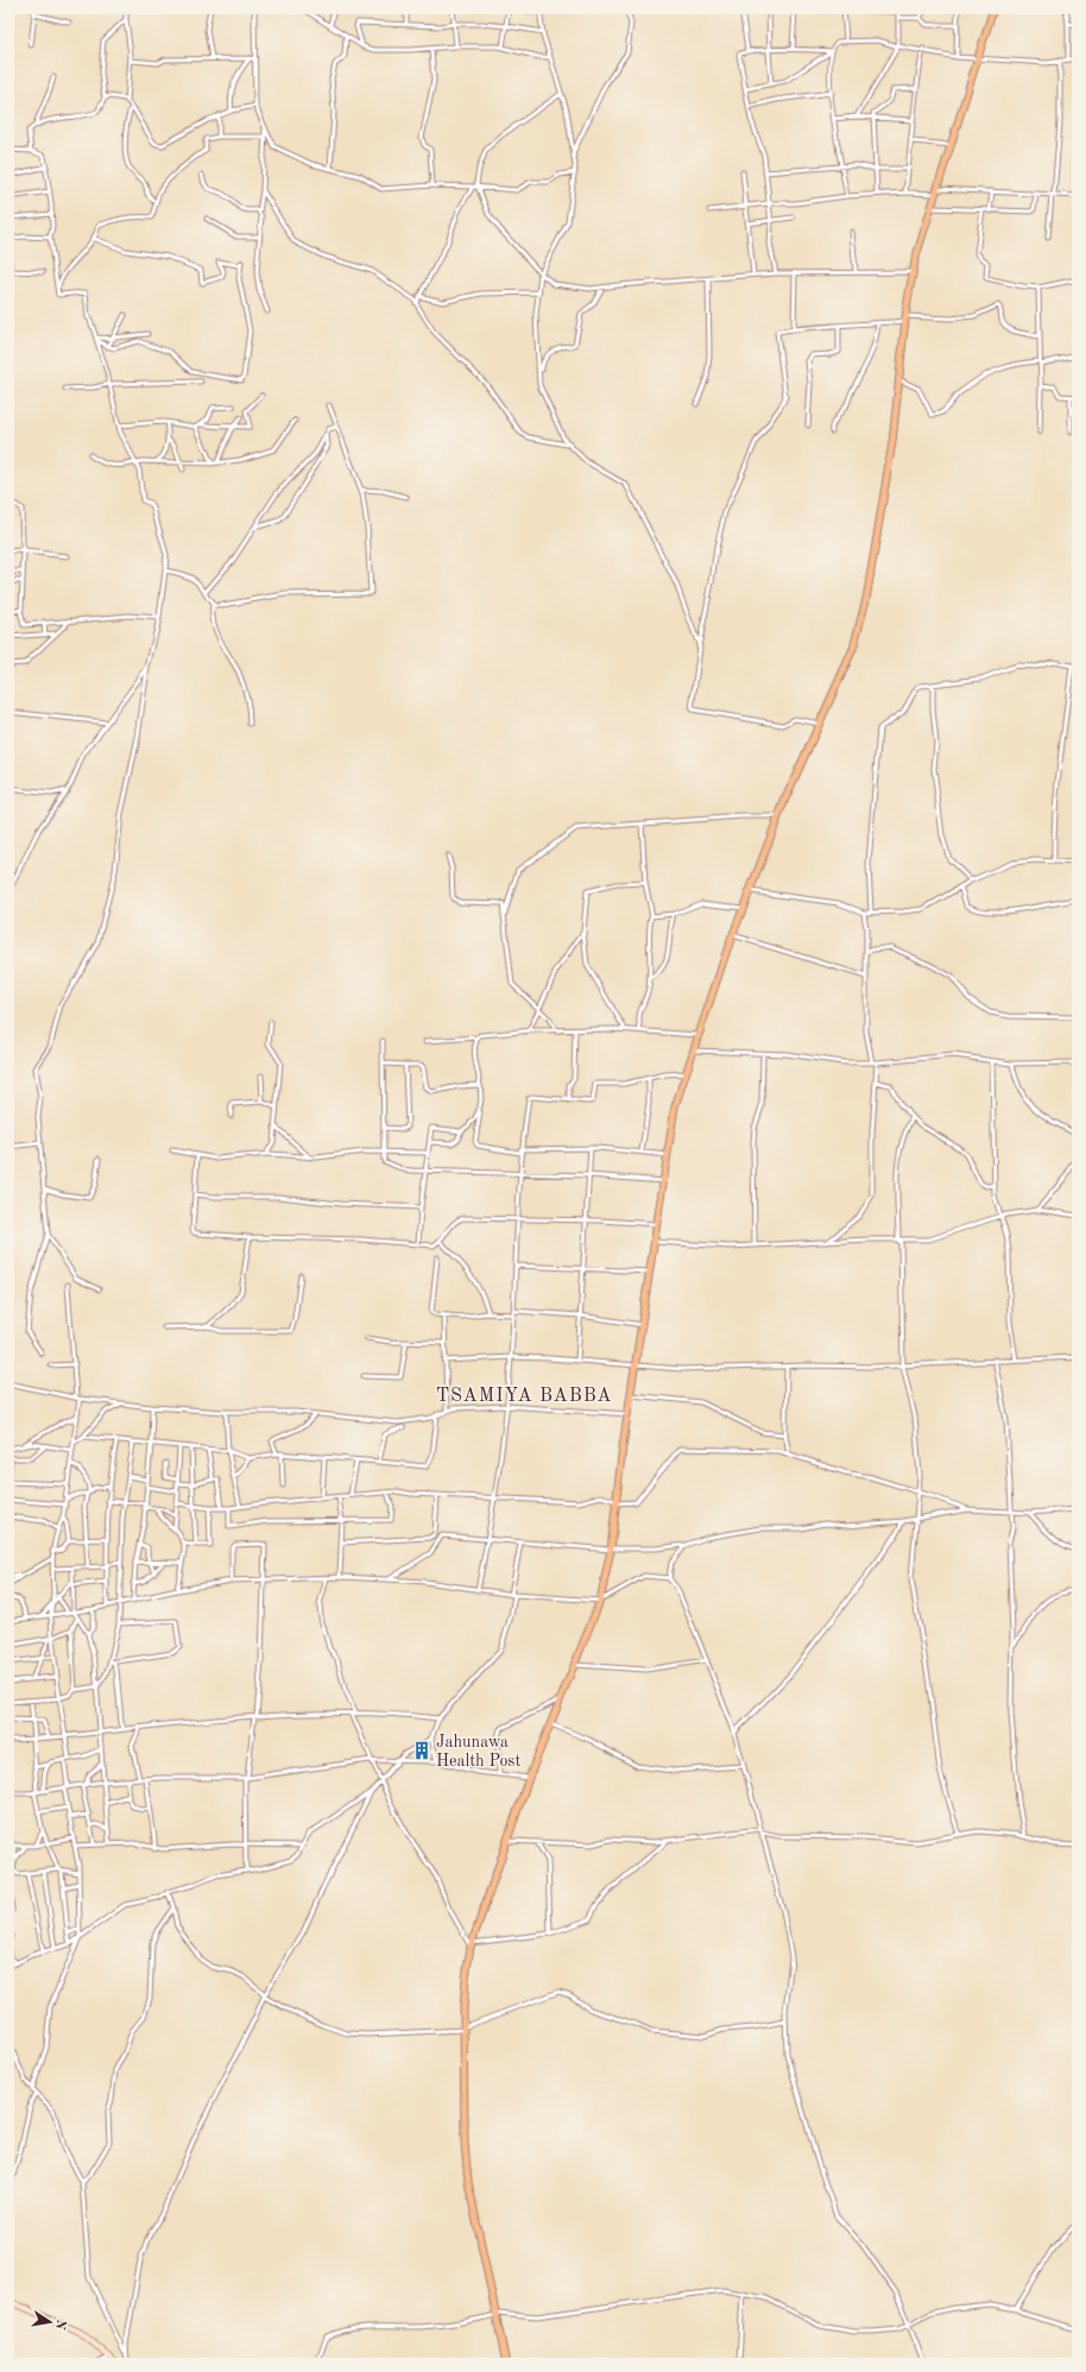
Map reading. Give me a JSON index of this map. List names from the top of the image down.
{
  "districts": ["TSAMIYA BABBA"],
  "places": {
    "building": ["Jahunawa Health Post"]
  },
  "north": "right"
}
